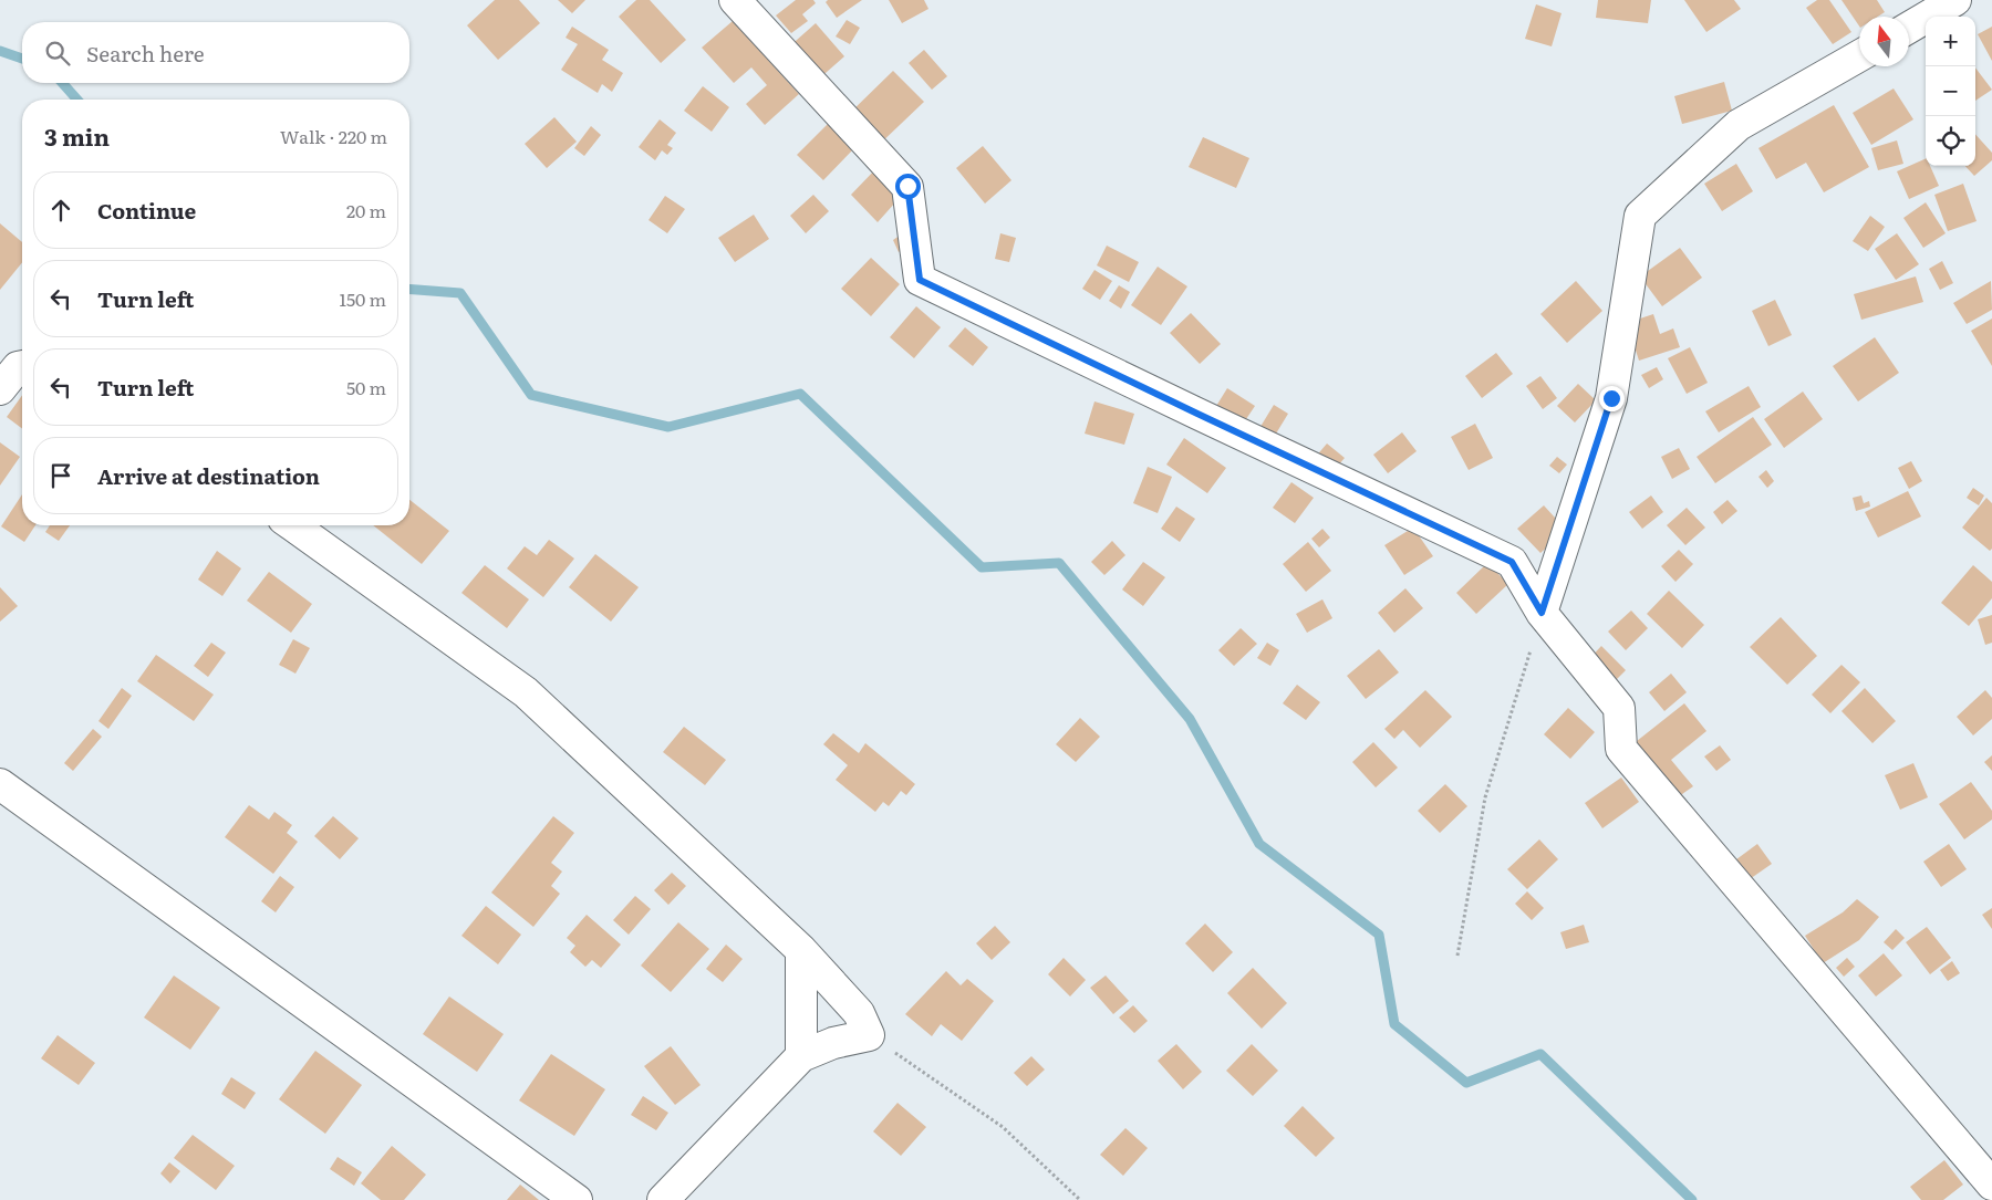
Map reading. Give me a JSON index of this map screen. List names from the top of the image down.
{
  "north": "top",
  "page": {
    "map_buttons": ["+", "−"],
    "search": "Search here",
    "heading": ["3 min", "Walk · 220 m"],
    "list": [
      ["Continue", "20 m"],
      ["Turn left", "150 m"],
      ["Turn left", "50 m"],
      "Arrive at destination"
    ]
  }
}
